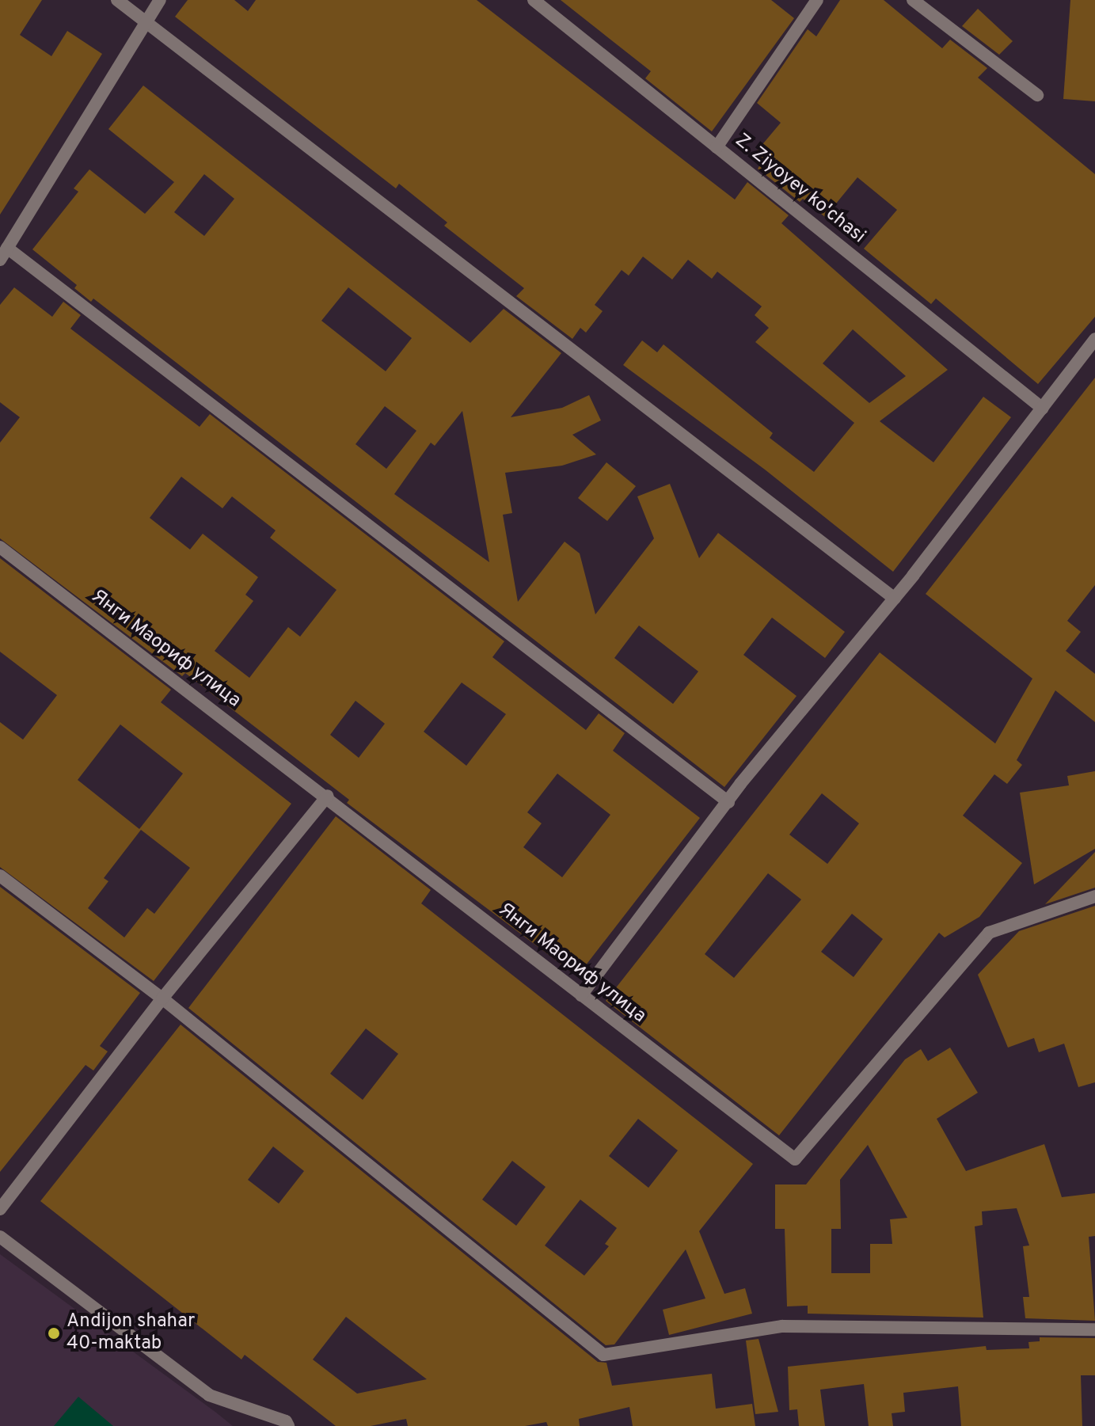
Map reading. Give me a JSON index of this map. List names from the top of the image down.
{
  "streets": {
    "street": ["Z. Ziyoyev ko'chasi", "Янги Маориф улица"]
  },
  "places": ["Andijon shahar 40-maktab"]
}
